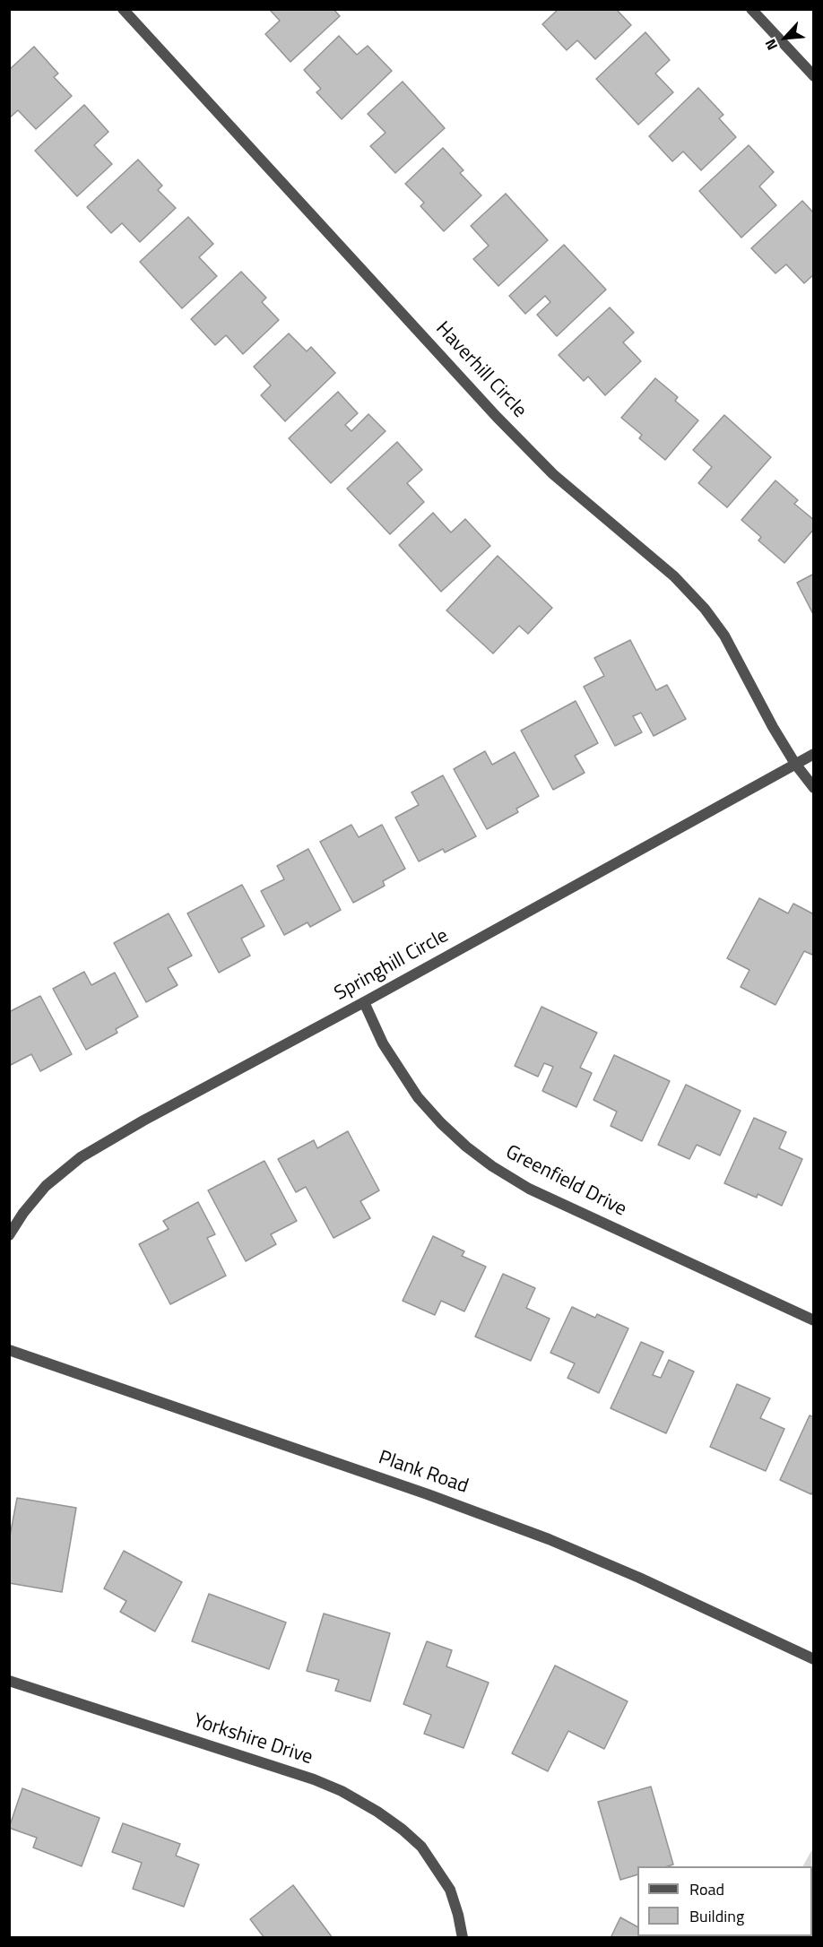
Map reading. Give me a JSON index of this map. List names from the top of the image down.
{
  "streets": {
    "street": [
      "Haverhill Circle",
      "Springhill Circle",
      "Greenfield Drive",
      "Plank Road",
      "Yorkshire Drive"
    ]
  },
  "crossings": [
    ["Haverhill Circle", "Springhill Circle"],
    ["Springhill Circle", "Greenfield Drive"]
  ],
  "legend": ["Road", "Building"],
  "north": "bottom left"
}
